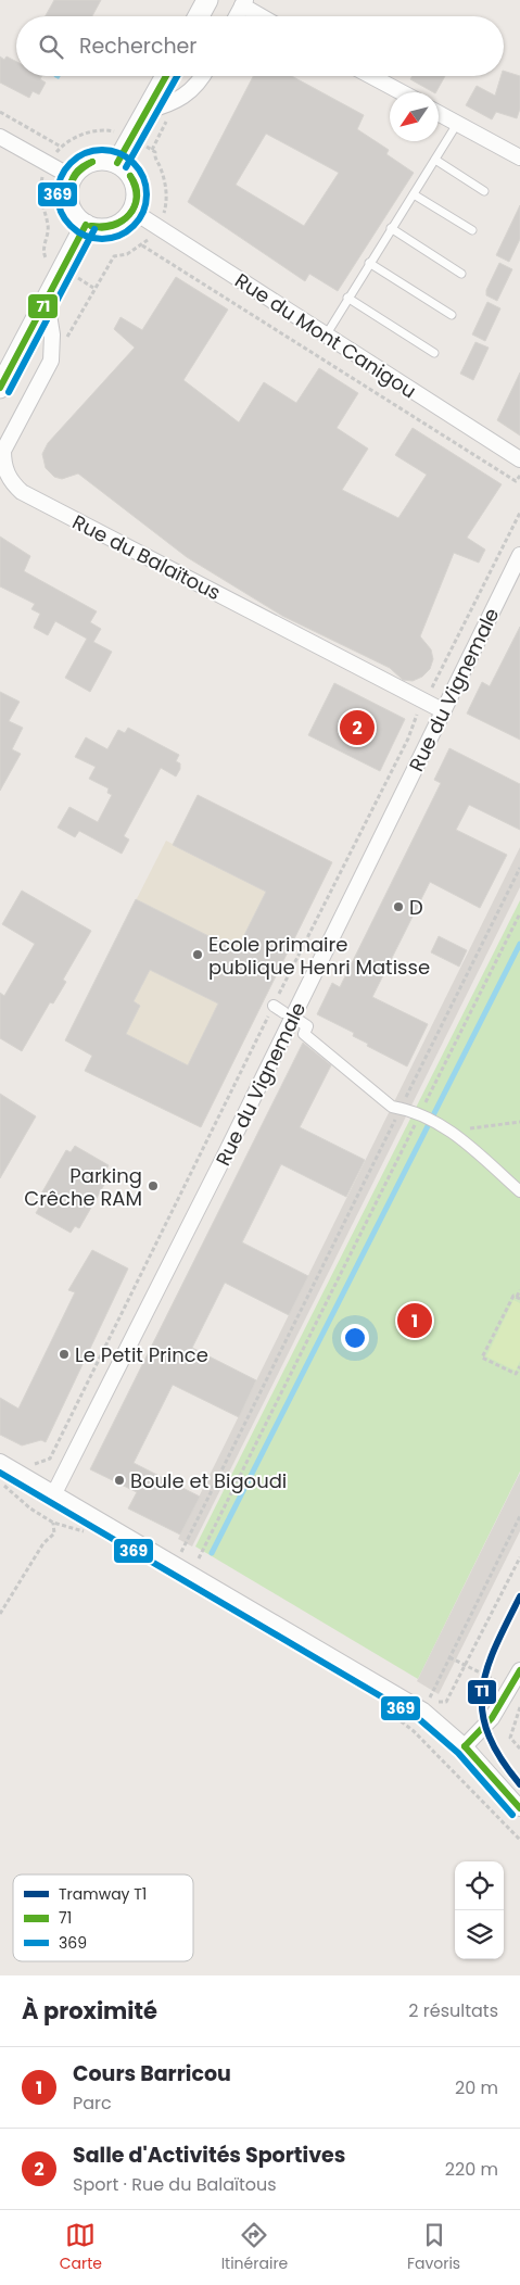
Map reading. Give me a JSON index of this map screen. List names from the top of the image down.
{
  "streets": {
    "street": ["Rue du Mont Canigou", "Rue du Balaïtous", "Rue du Vignemale"]
  },
  "crossings": [
    ["Rue du Balaïtous", "Rue du Vignemale"]
  ],
  "places": [
    "D",
    "Ecole primaire publique Henri Matisse",
    "Parking Crêche RAM",
    "Le Petit Prince",
    "Boule et Bigoudi"
  ],
  "lines": ["transit line 71", "transit line 369", "tram line T1"],
  "legend": ["Tramway T1", "71", "369"],
  "north": "bottom left",
  "page": {
    "search": "Rechercher",
    "pins": ["2", "1"],
    "heading": ["À proximité", "2 résultats"],
    "list": [
      {
        "mark": "1",
        "name": "Cours Barricou",
        "note": "Parc",
        "value": "20 m"
      },
      {
        "mark": "2",
        "name": "Salle d'Activités Sportives",
        "note": "Sport · Rue du Balaïtous",
        "value": "220 m"
      }
    ],
    "nav": ["Carte", "Itinéraire", "Favoris"]
  }
}
